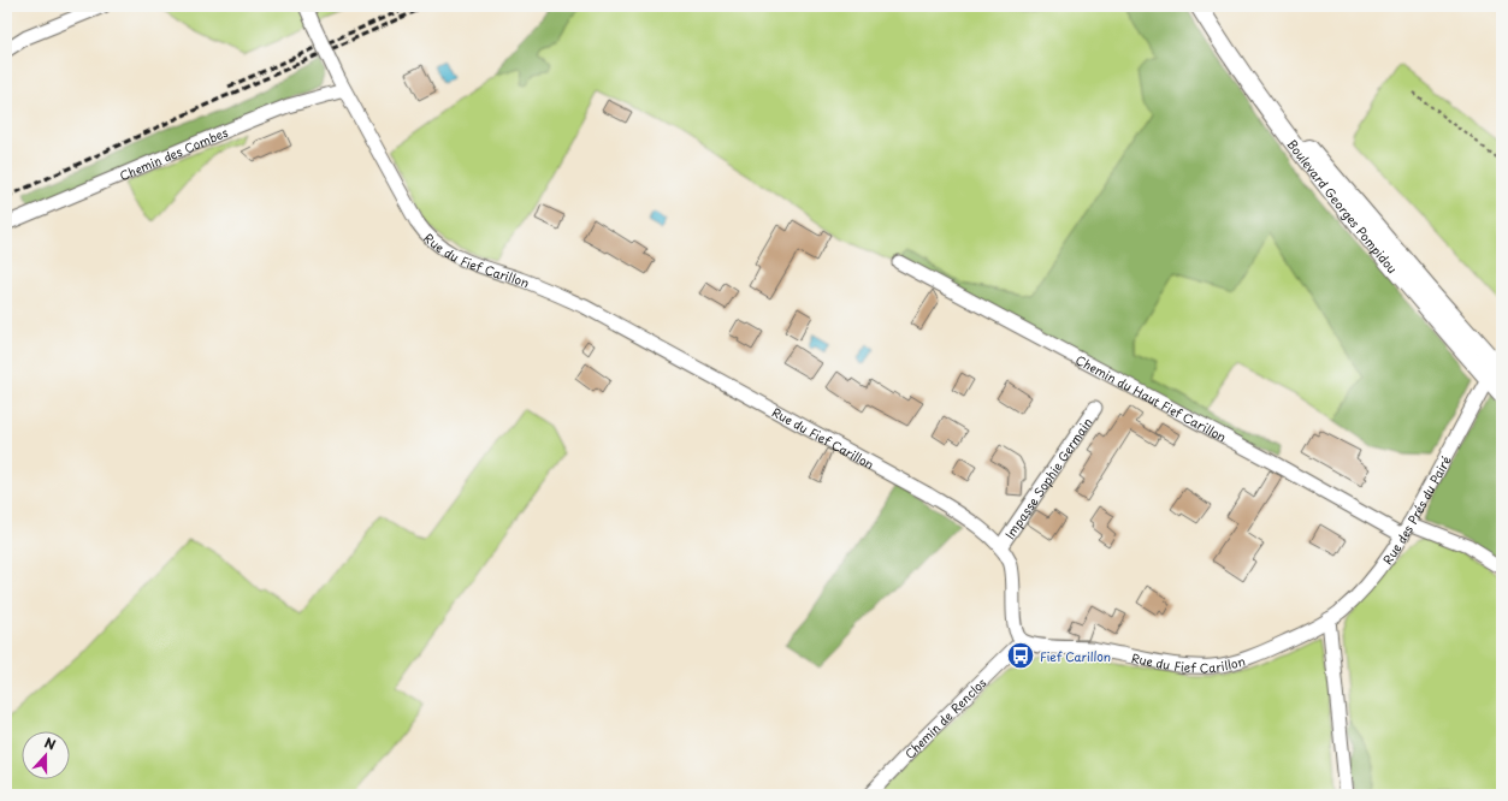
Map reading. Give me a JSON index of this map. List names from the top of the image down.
{
  "streets": {
    "main road": ["Boulevard Georges Pompidou"],
    "street": [
      "Chemin des Combes",
      "Rue du Fief Carillon",
      "Chemin du Haut Fief Carillon",
      "Impasse Sophie Germain",
      "Rue des Prés du Pairé",
      "Chemin de Renclos"
    ]
  },
  "crossings": [
    ["Chemin des Combes", "Rue du Fief Carillon"],
    ["Rue du Fief Carillon", "Impasse Sophie Germain"],
    ["Rue du Fief Carillon", "Rue des Prés du Pairé"],
    ["Rue du Fief Carillon", "Chemin de Renclos"],
    ["Chemin du Haut Fief Carillon", "Rue des Prés du Pairé"]
  ],
  "places": {
    "bus stop": ["Fief Carillon"]
  },
  "north": "top"
}
